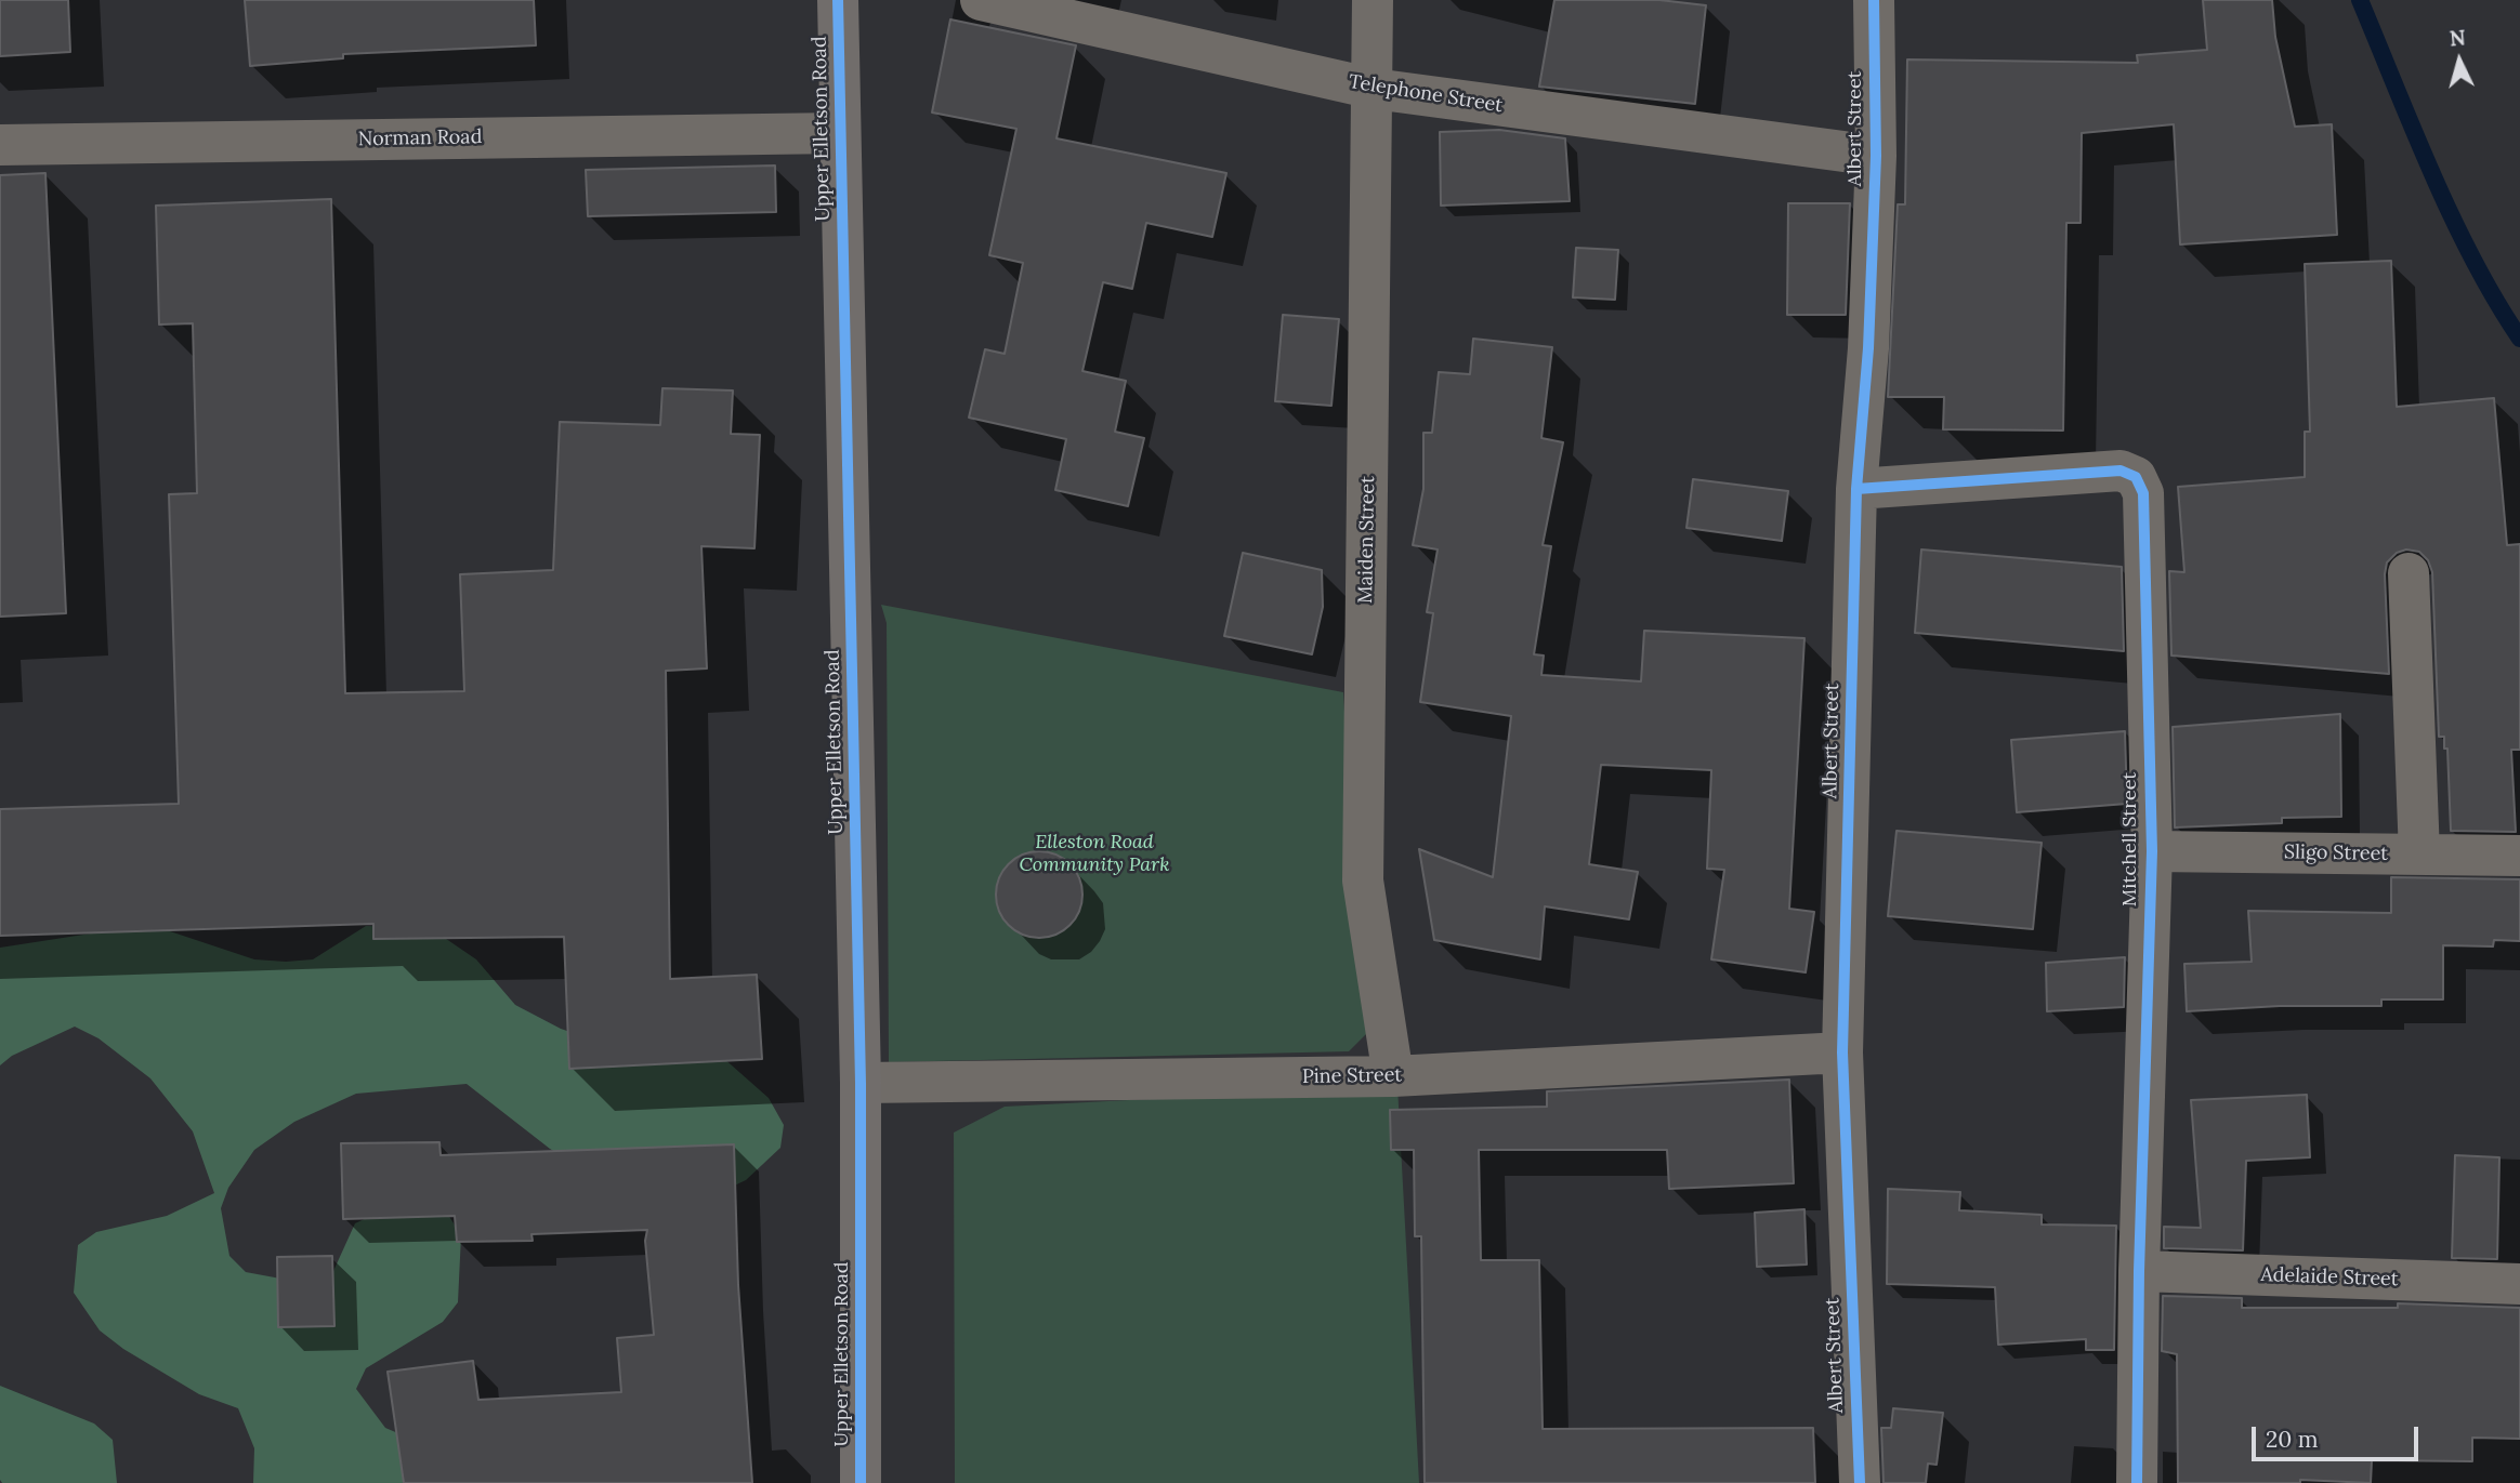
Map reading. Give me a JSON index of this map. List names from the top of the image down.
{
  "streets": {
    "street": [
      "Telephone Street",
      "Upper Elletson Road",
      "Albert Street",
      "Norman Road",
      "Maiden Street",
      "Mitchell Street",
      "Sligo Street",
      "Pine Street",
      "Adelaide Street"
    ]
  },
  "crossings": [
    ["Telephone Street", "Albert Street"],
    ["Telephone Street", "Maiden Street"],
    ["Upper Elletson Road", "Norman Road"],
    ["Upper Elletson Road", "Pine Street"],
    ["Albert Street", "Mitchell Street"],
    ["Albert Street", "Pine Street"],
    ["Maiden Street", "Pine Street"],
    ["Mitchell Street", "Sligo Street"],
    ["Mitchell Street", "Adelaide Street"]
  ],
  "parks": ["Elleston Road Community Park"],
  "scale_bar": "20 m",
  "north": "top"
}
